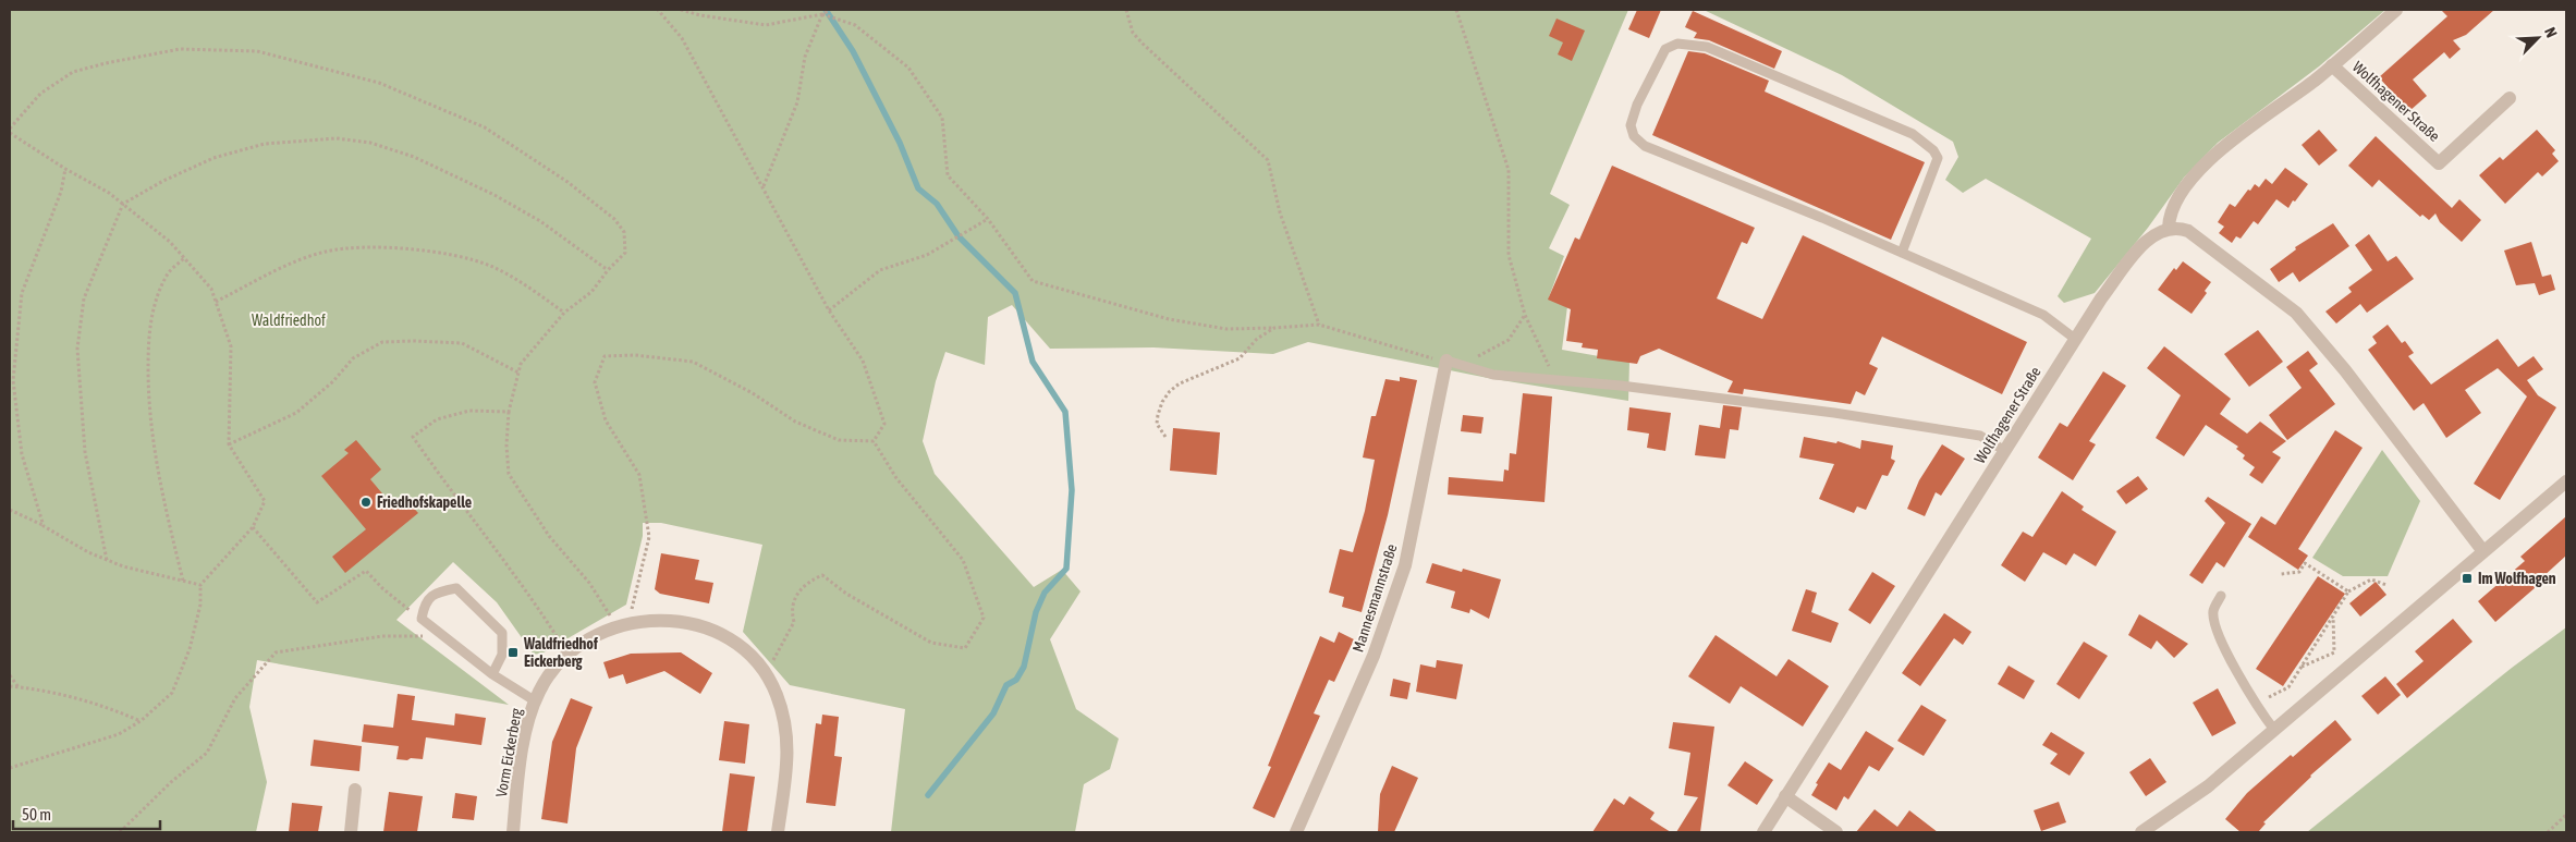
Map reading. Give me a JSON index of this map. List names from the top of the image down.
{
  "streets": {
    "street": ["Wolfhagener Straße", "Mannesmannstraße", "Vorm Eickerberg"]
  },
  "parks": ["Waldfriedhof"],
  "places": {
    "other": ["Friedhofskapelle"],
    "transit": ["Im Wolfhagen", "Waldfriedhof Eickerberg"]
  },
  "scale_bar": "50 m",
  "north": "top right"
}
